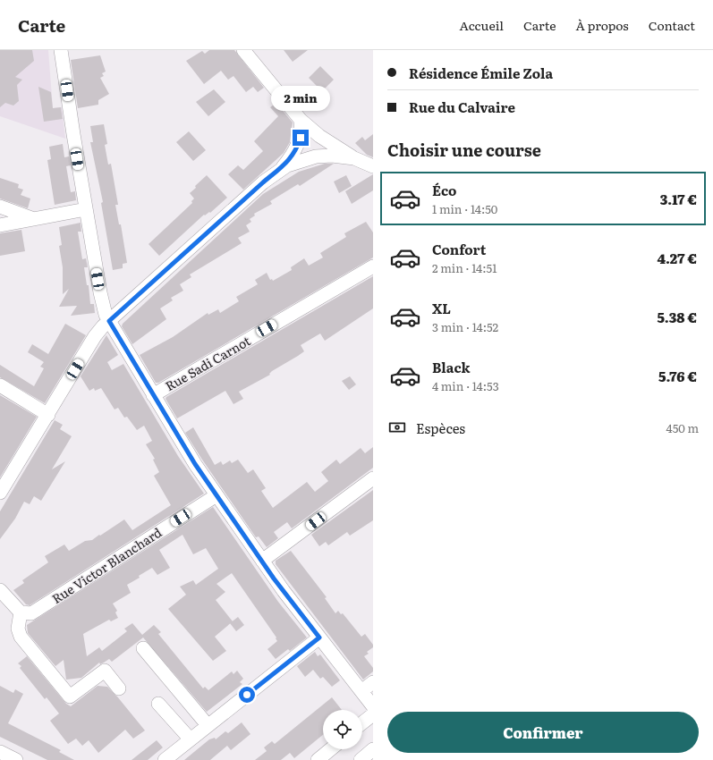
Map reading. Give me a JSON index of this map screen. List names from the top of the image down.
{
  "streets": {
    "street": ["Rue Sadi Carnot", "Rue Victor Blanchard"]
  },
  "page": {
    "header": "Carte",
    "nav": [
      "Accueil",
      "Carte",
      "À propos",
      "Contact"
    ],
    "banner": ["Résidence Émile Zola", "Rue du Calvaire"],
    "bubble": "2 min",
    "heading": "Choisir une course",
    "list": [
      {
        "name": "Éco",
        "note": "1 min · 14:50",
        "value": "3.17 €"
      },
      {
        "name": "Confort",
        "note": "2 min · 14:51",
        "value": "4.27 €"
      },
      {
        "name": "XL",
        "note": "3 min · 14:52",
        "value": "5.38 €"
      },
      {
        "name": "Black",
        "note": "4 min · 14:53",
        "value": "5.76 €"
      }
    ],
    "pay": ["Espèces", "450 m"],
    "buttons": "Confirmer"
  }
}
